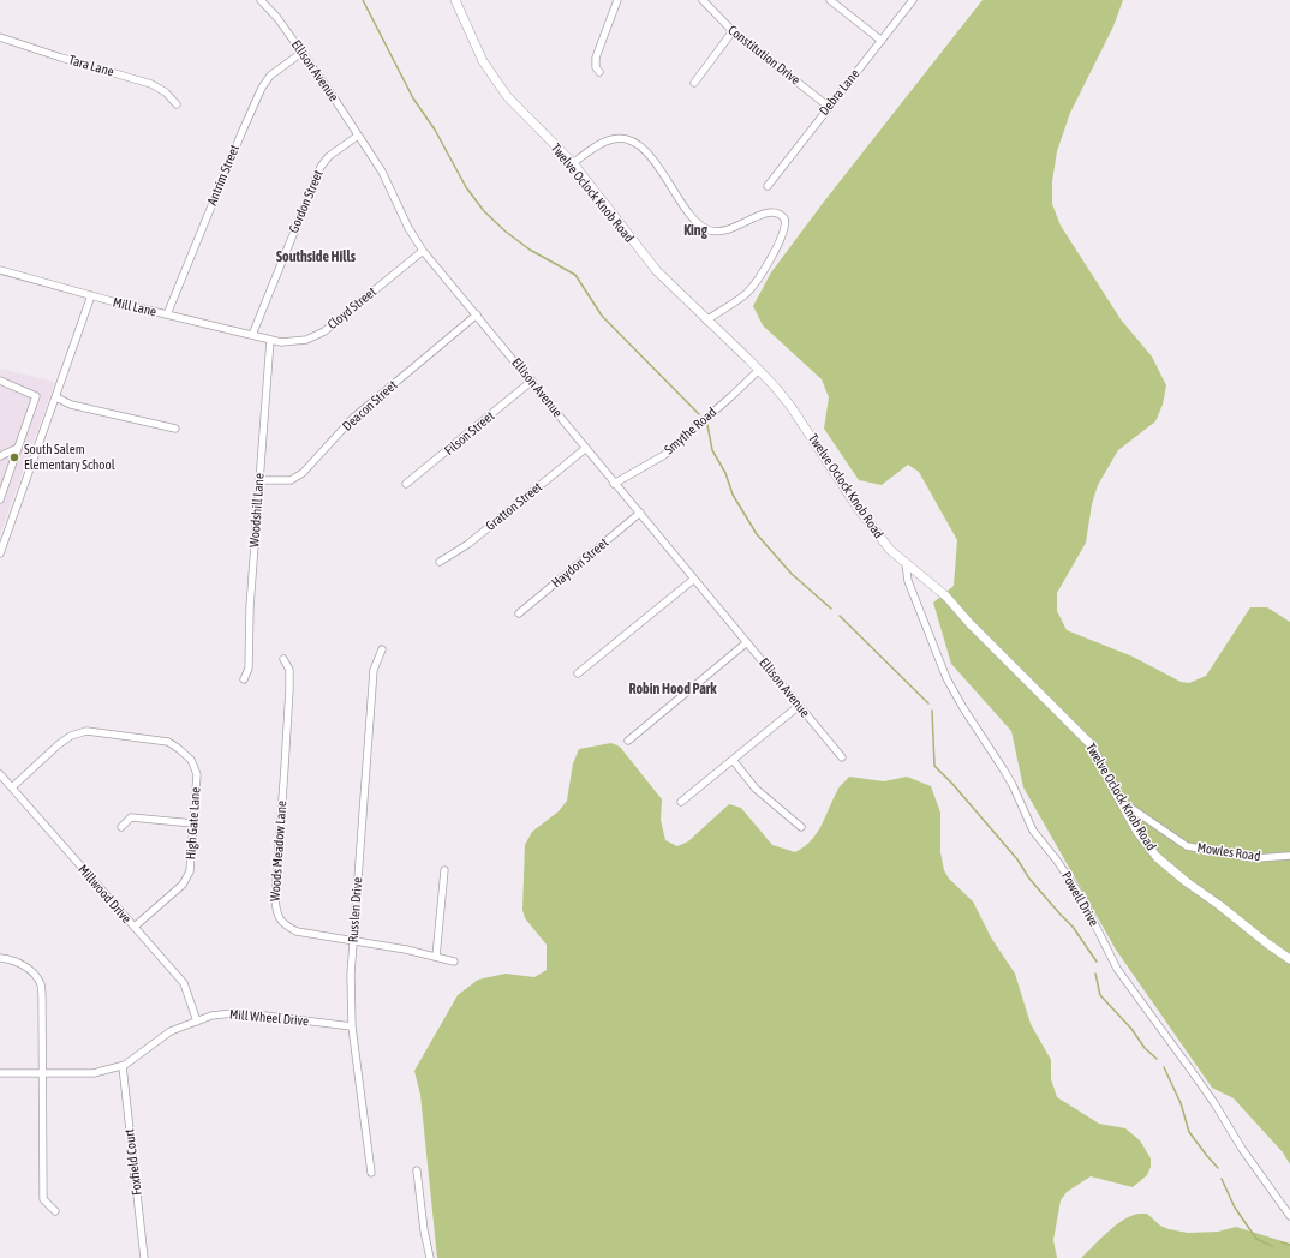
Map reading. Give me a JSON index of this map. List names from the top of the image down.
{
  "streets": {
    "street": [
      "Constitution Drive",
      "Tara Lane",
      "Ellison Avenue",
      "Debra Lane",
      "Antrim Street",
      "Twelve Oclock Knob Road",
      "Gordon Street",
      "Mill Lane",
      "Cloyd Street",
      "Deacon Street",
      "Smythe Road",
      "Filson Street",
      "Gratton Street",
      "Woodshill Lane",
      "Haydon Street",
      "High Gate Lane",
      "Woods Meadow Lane",
      "Mowles Road",
      "Millwood Drive",
      "Powell Drive",
      "Russlen Drive",
      "Mill Wheel Drive",
      "Foxfield Court"
    ]
  },
  "crossings": [
    ["Constitution Drive", "Debra Lane"],
    ["Ellison Avenue", "Antrim Street"],
    ["Ellison Avenue", "Gordon Street"],
    ["Ellison Avenue", "Cloyd Street"],
    ["Ellison Avenue", "Deacon Street"],
    ["Ellison Avenue", "Smythe Road"],
    ["Ellison Avenue", "Filson Street"],
    ["Ellison Avenue", "Gratton Street"],
    ["Ellison Avenue", "Haydon Street"],
    ["Antrim Street", "Mill Lane"],
    ["Twelve Oclock Knob Road", "Smythe Road"],
    ["Twelve Oclock Knob Road", "Mowles Road"],
    ["Twelve Oclock Knob Road", "Powell Drive"],
    ["Gordon Street", "Mill Lane"],
    ["Mill Lane", "Cloyd Street"],
    ["Mill Lane", "Woodshill Lane"],
    ["Cloyd Street", "Woodshill Lane"],
    ["Deacon Street", "Woodshill Lane"],
    ["High Gate Lane", "Millwood Drive"],
    ["Woods Meadow Lane", "Russlen Drive"],
    ["Millwood Drive", "Mill Wheel Drive"],
    ["Russlen Drive", "Mill Wheel Drive"],
    ["Mill Wheel Drive", "Foxfield Court"]
  ],
  "districts": ["King", "Southside Hills", "Robin Hood Park"],
  "places": ["South Salem Elementary School"]
}
